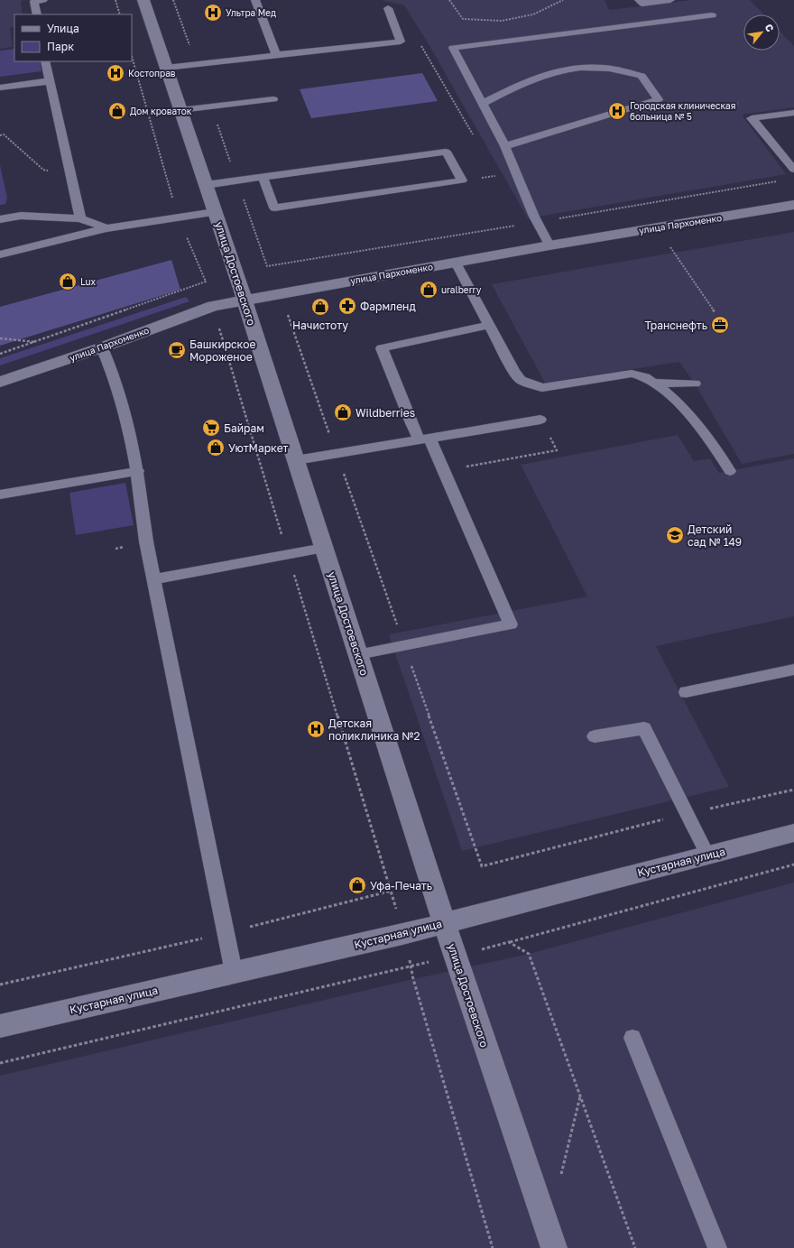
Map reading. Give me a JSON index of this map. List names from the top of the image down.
{
  "streets": {
    "street": ["улица Пархоменко", "улица Достоевского", "Кустарная улица"]
  },
  "crossings": [
    ["улица Пархоменко", "улица Достоевского"],
    ["улица Достоевского", "Кустарная улица"]
  ],
  "places": {
    "hospital": [
      "Ультра Мед",
      "Костоправ",
      "Городская клиническая больница № 5",
      "Детская поликлиника №2"
    ],
    "shop": [
      "Дом кроваток",
      "Lux",
      "uralberry",
      "Начистоту",
      "Wildberries",
      "УютМаркет",
      "Уфа-Печать"
    ],
    "pharmacy": ["Фармленд"],
    "office": ["Транснефть"],
    "cafe": ["Башкирское Мороженое"],
    "supermarket": ["Байрам"],
    "school or university": ["Детский сад № 149"]
  },
  "legend": ["Улица", "Парк"],
  "north": "top right"
}
